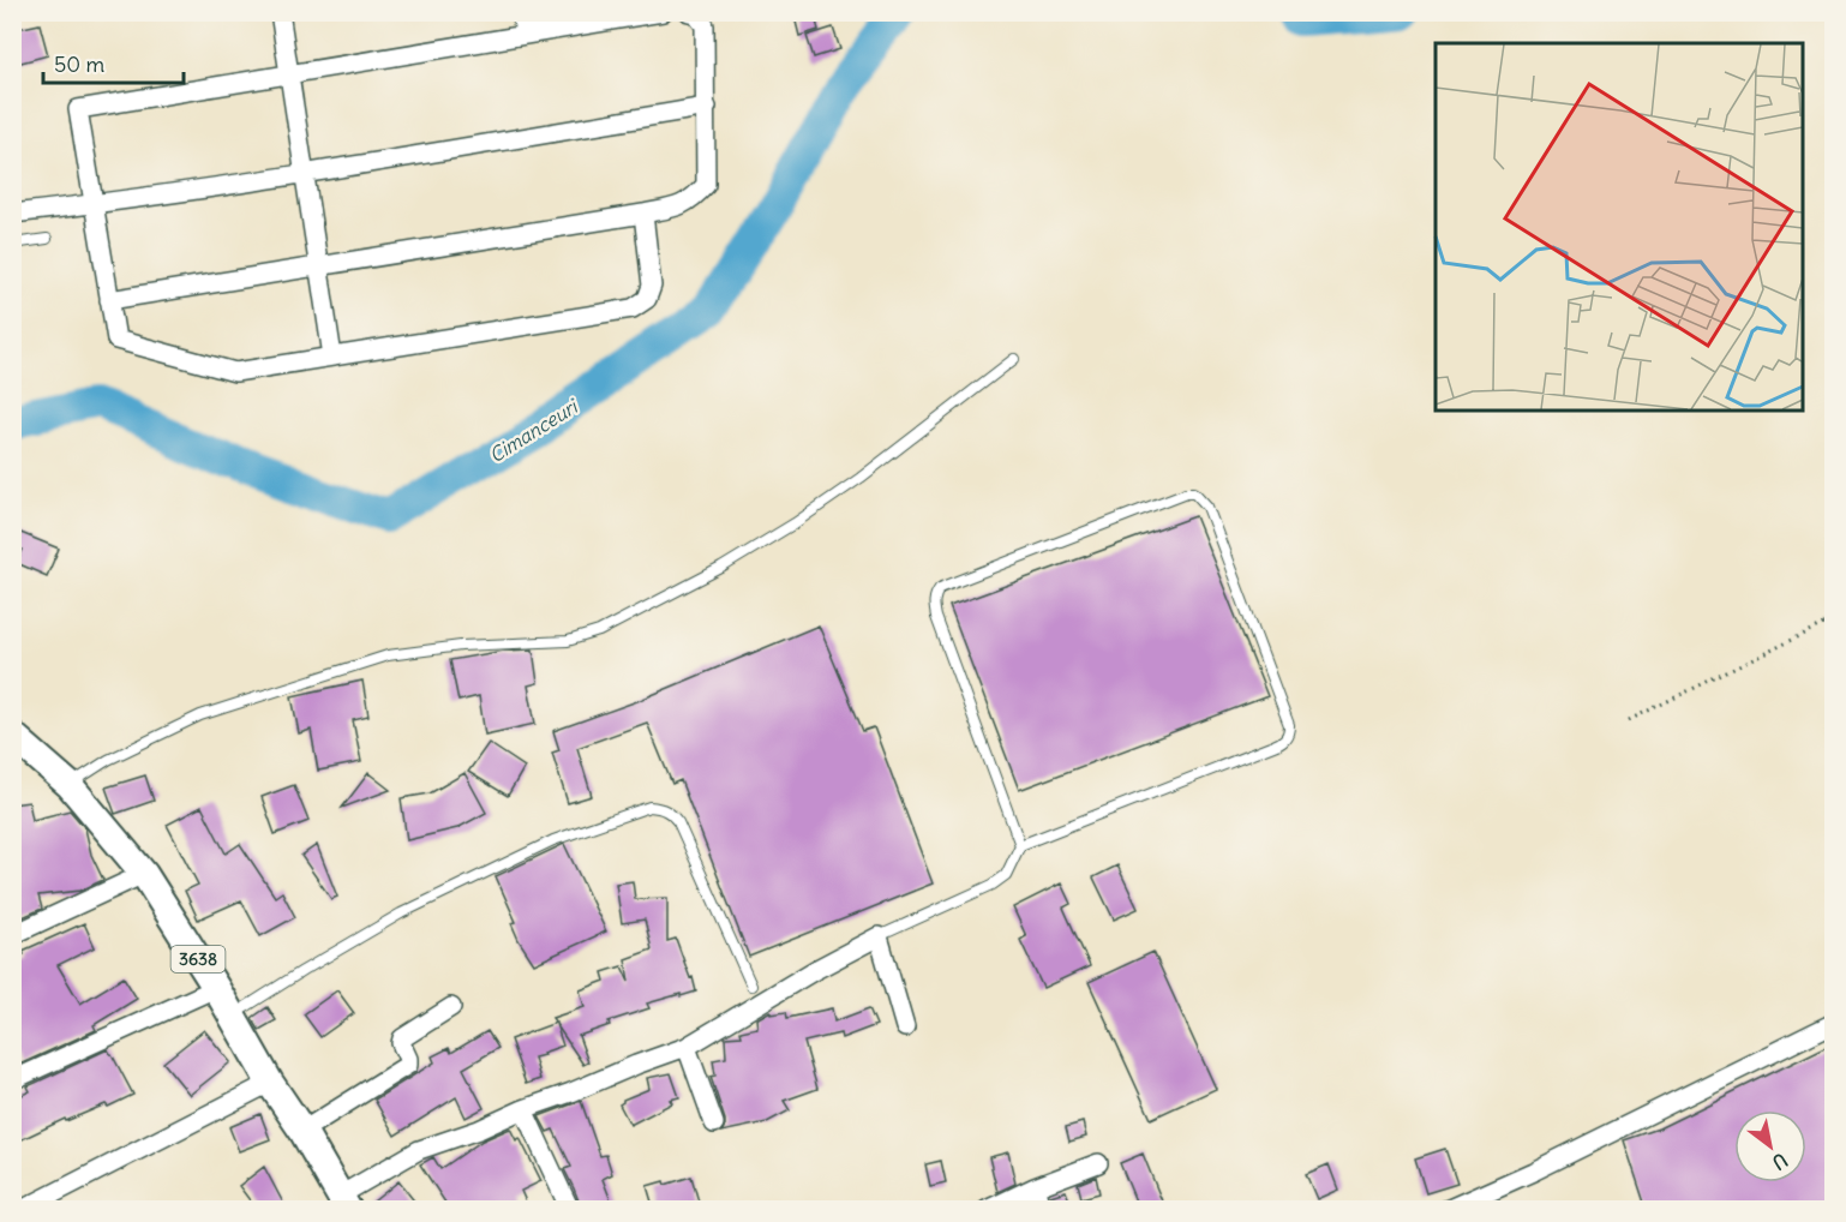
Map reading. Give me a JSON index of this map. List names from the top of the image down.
{
  "streets": {
    "main road": ["3638"]
  },
  "water": ["Cimanceuri"],
  "scale_bar": "50 m",
  "north": "bottom right"
}
